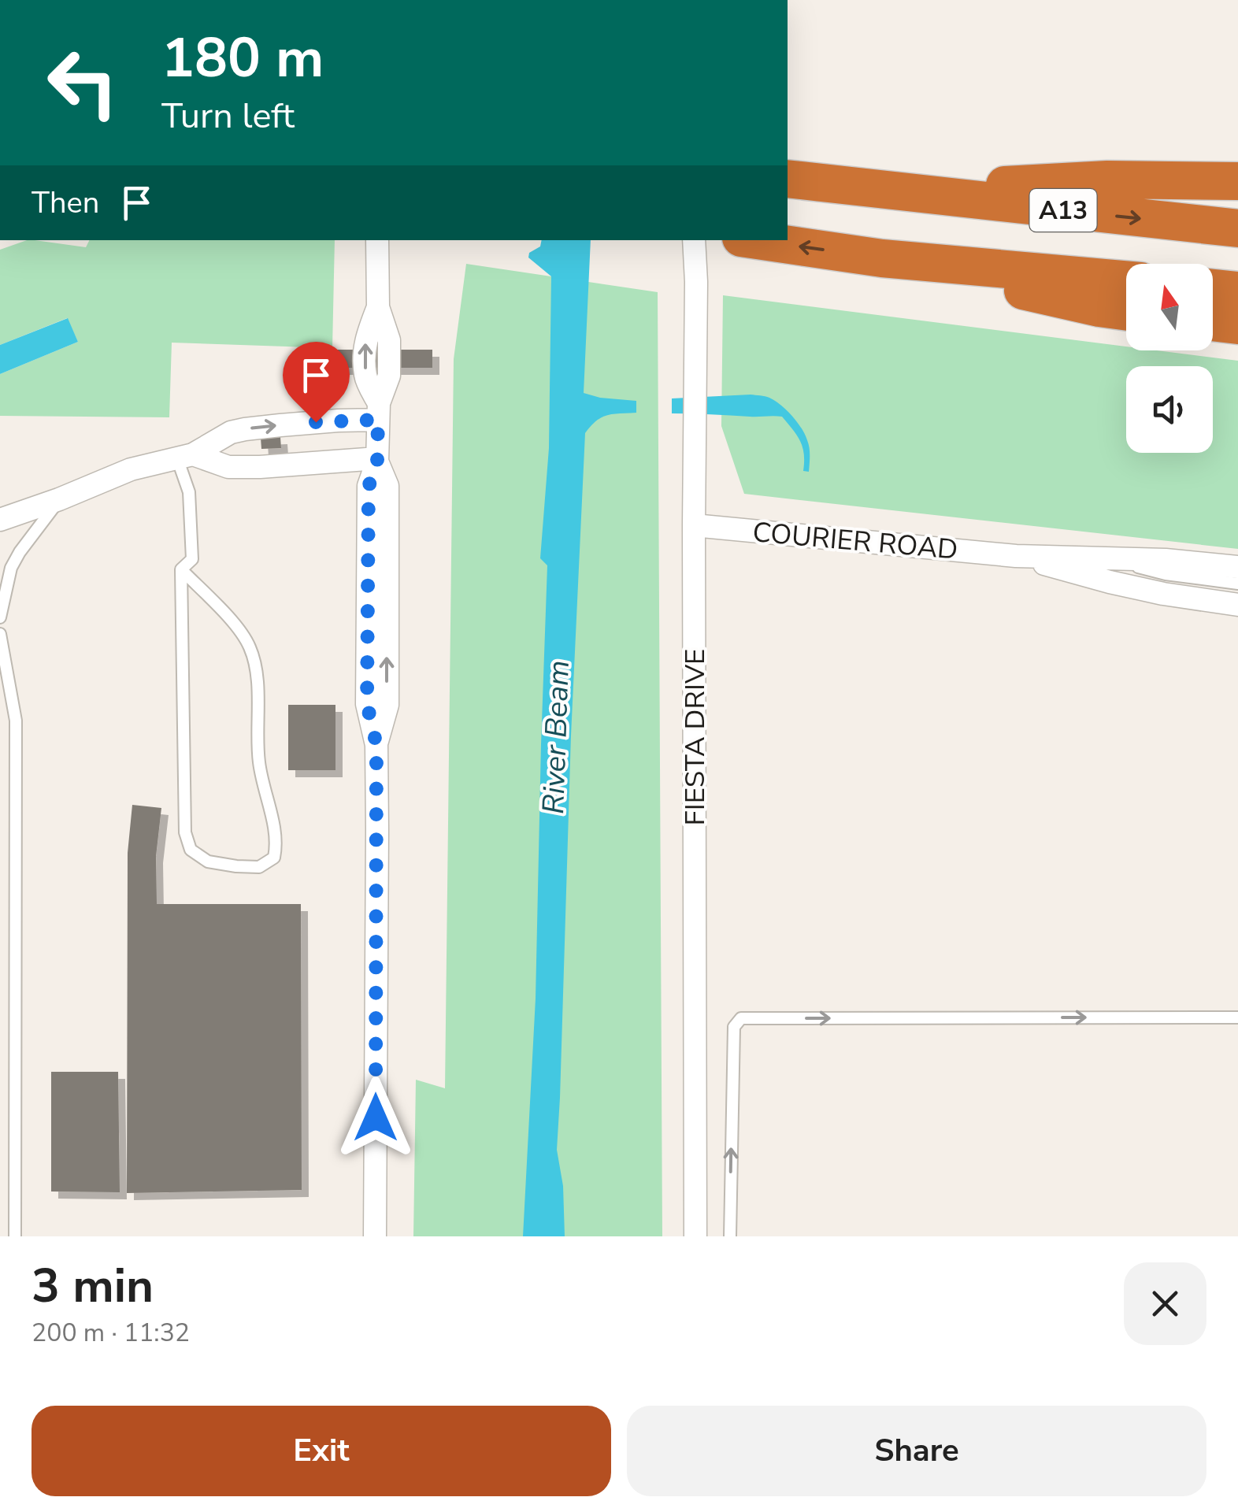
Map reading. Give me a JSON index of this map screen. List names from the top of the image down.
{
  "streets": {
    "highway": ["A13"],
    "street": ["COURIER ROAD", "FIESTA DRIVE"]
  },
  "crossings": [
    ["COURIER ROAD", "FIESTA DRIVE"]
  ],
  "water": ["River Beam"],
  "north": "top",
  "page": {
    "turn": ["180 m", "Turn left"],
    "then": "Then",
    "heading": ["3 min", "200 m · 11:32"],
    "buttons": ["Exit", "Share"]
  }
}
